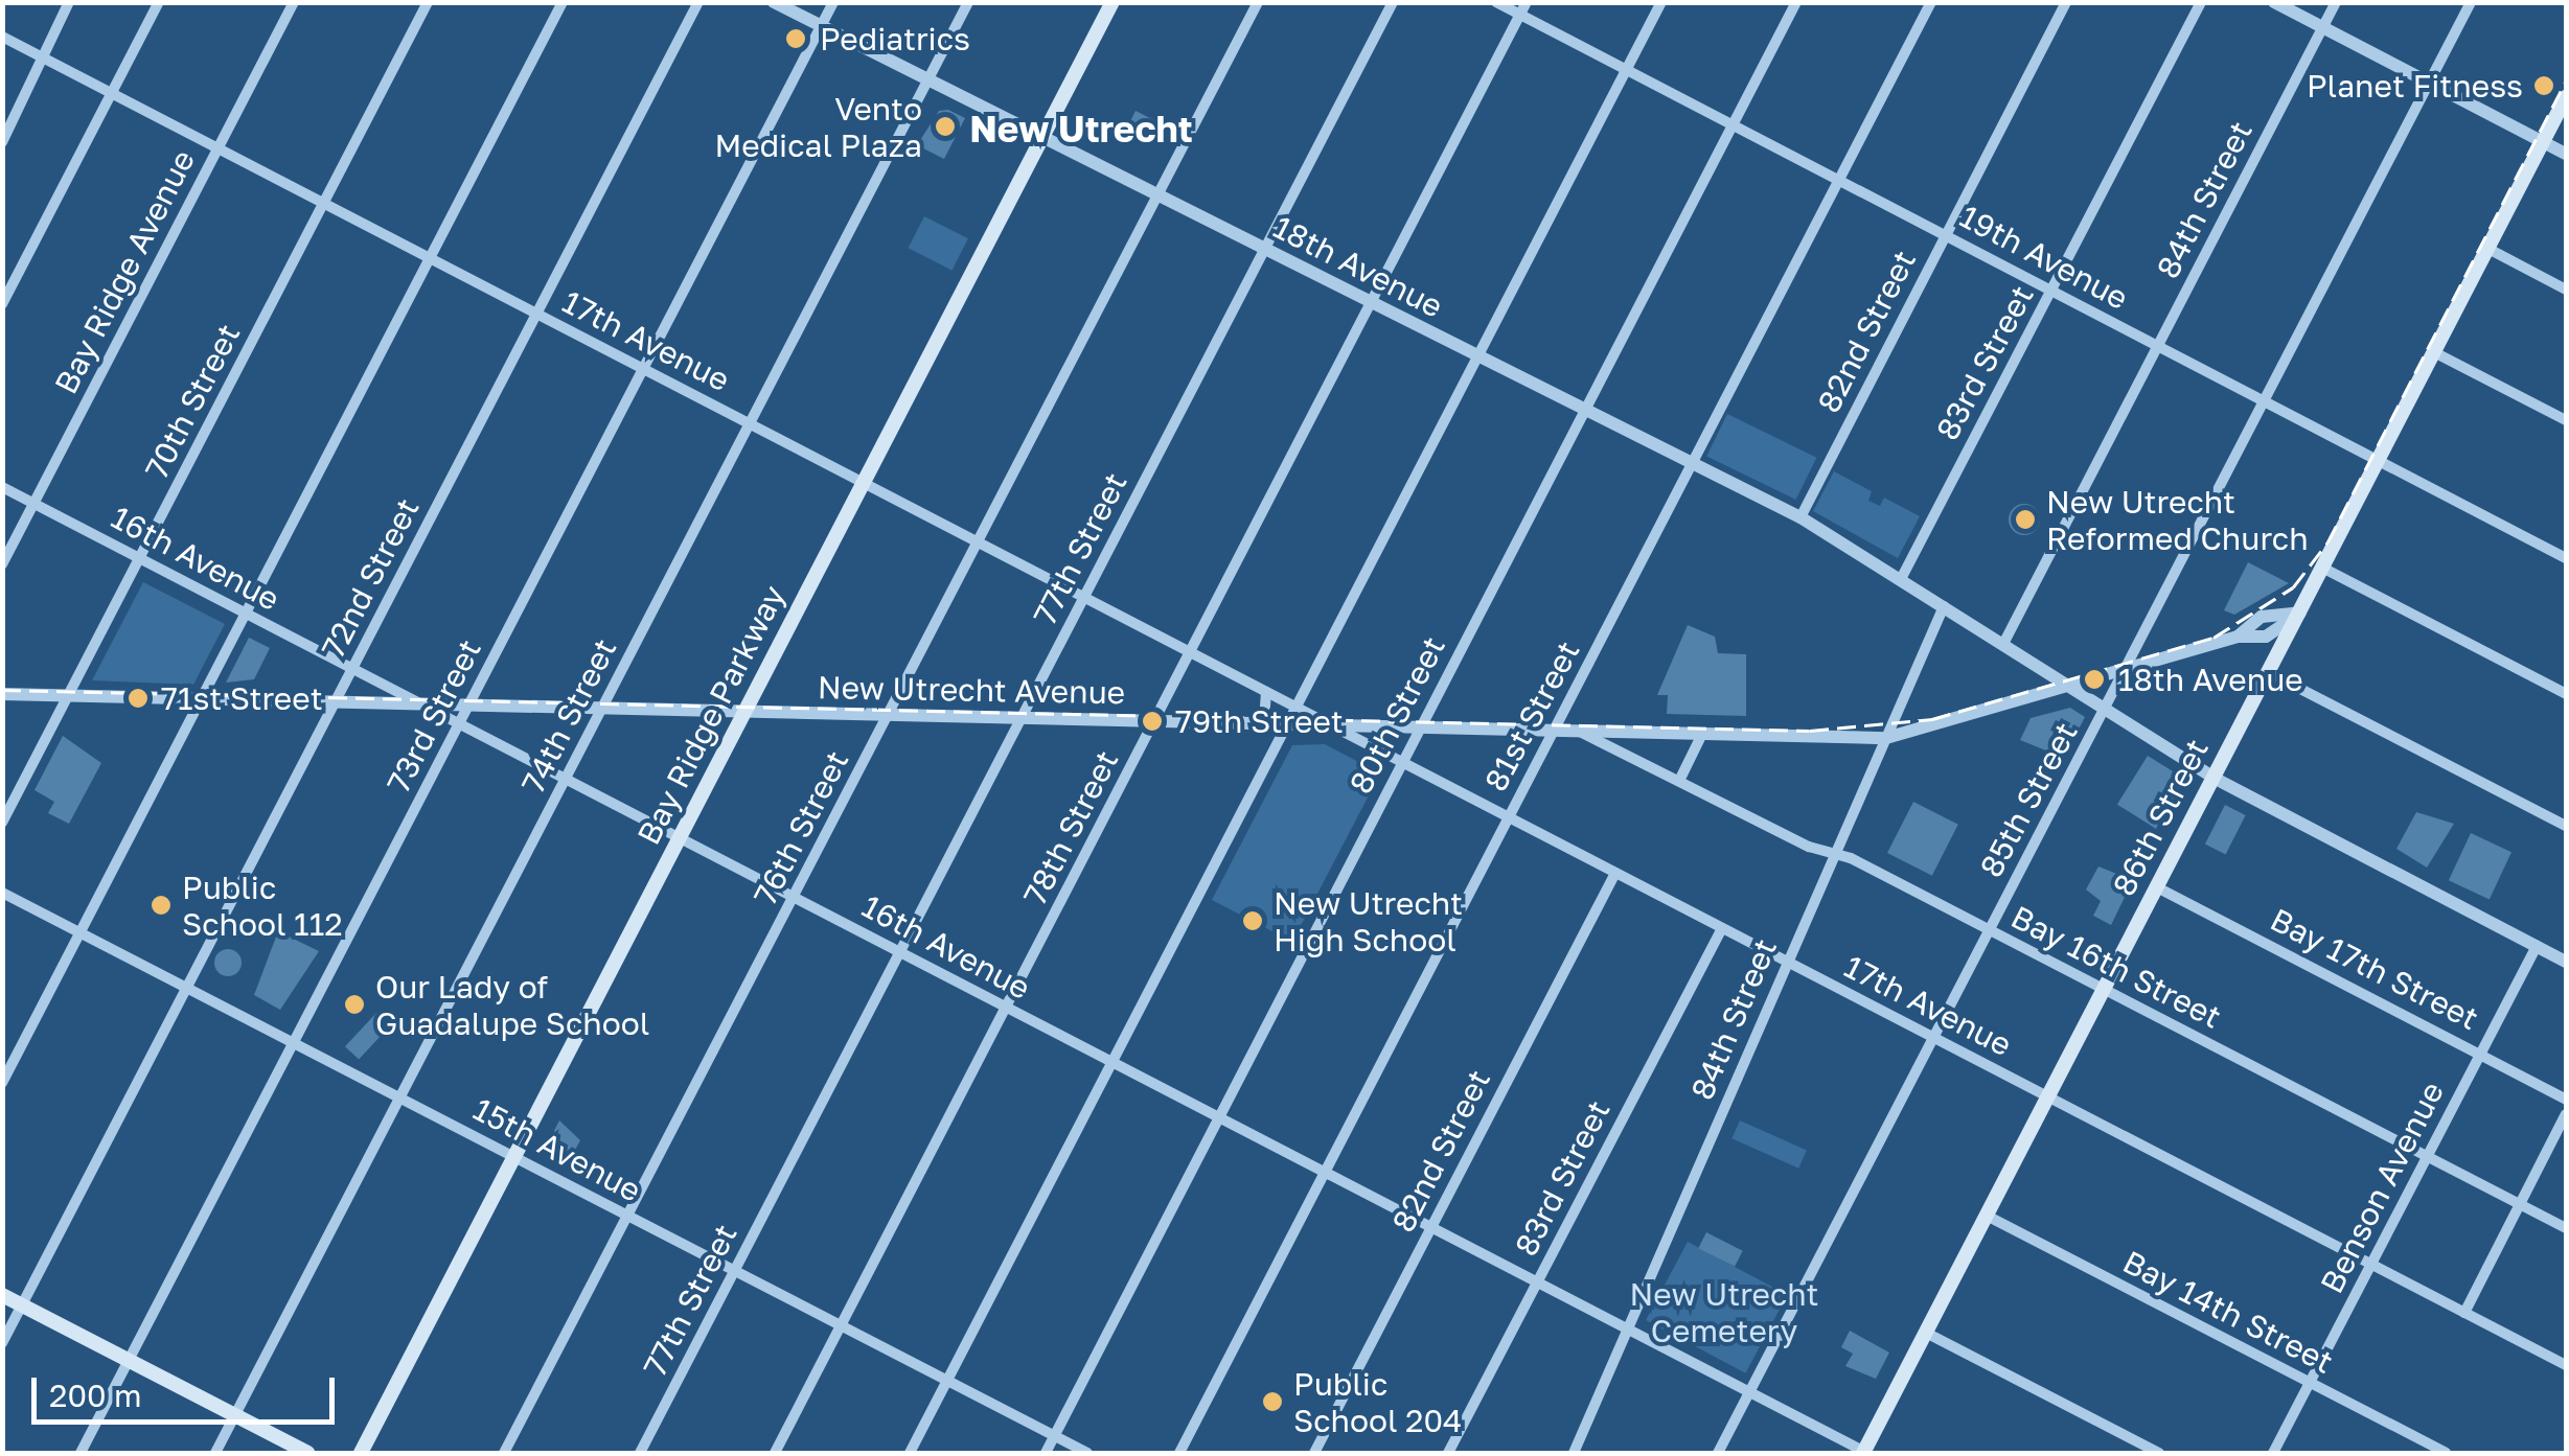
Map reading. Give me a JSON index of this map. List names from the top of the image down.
{
  "streets": {
    "main road": ["Bay Ridge Parkway", "86th Street"],
    "street": [
      "84th Street",
      "19th Avenue",
      "18th Avenue",
      "Bay Ridge Avenue",
      "82nd Street",
      "17th Avenue",
      "83rd Street",
      "70th Street",
      "77th Street",
      "16th Avenue",
      "72nd Street",
      "New Utrecht Avenue",
      "80th Street",
      "73rd Street",
      "74th Street",
      "81st Street",
      "85th Street",
      "76th Street",
      "78th Street",
      "Bay 16th Street",
      "Bay 17th Street",
      "15th Avenue",
      "Benson Avenue",
      "Bay 14th Street"
    ]
  },
  "crossings": [
    ["84th Street", "19th Avenue"],
    ["84th Street", "18th Avenue"],
    ["84th Street", "17th Avenue"],
    ["84th Street", "16th Avenue"],
    ["84th Street", "New Utrecht Avenue"],
    ["84th Street", "Bay 16th Street"],
    ["19th Avenue", "82nd Street"],
    ["19th Avenue", "83rd Street"],
    ["19th Avenue", "80th Street"],
    ["19th Avenue", "81st Street"],
    ["19th Avenue", "85th Street"],
    ["19th Avenue", "86th Street"],
    ["19th Avenue", "78th Street"],
    ["18th Avenue", "82nd Street"],
    ["18th Avenue", "83rd Street"],
    ["18th Avenue", "77th Street"],
    ["18th Avenue", "New Utrecht Avenue"],
    ["18th Avenue", "Bay Ridge Parkway"],
    ["18th Avenue", "80th Street"],
    ["18th Avenue", "73rd Street"],
    ["18th Avenue", "74th Street"],
    ["18th Avenue", "81st Street"],
    ["18th Avenue", "85th Street"],
    ["18th Avenue", "86th Street"],
    ["18th Avenue", "76th Street"],
    ["18th Avenue", "78th Street"],
    ["18th Avenue", "Benson Avenue"],
    ["Bay Ridge Avenue", "17th Avenue"],
    ["Bay Ridge Avenue", "16th Avenue"],
    ["82nd Street", "17th Avenue"],
    ["82nd Street", "16th Avenue"],
    ["17th Avenue", "83rd Street"],
    ["17th Avenue", "70th Street"],
    ["17th Avenue", "77th Street"],
    ["17th Avenue", "72nd Street"],
    ["17th Avenue", "New Utrecht Avenue"],
    ["17th Avenue", "Bay Ridge Parkway"],
    ["17th Avenue", "80th Street"],
    ["17th Avenue", "73rd Street"],
    ["17th Avenue", "74th Street"],
    ["17th Avenue", "81st Street"],
    ["17th Avenue", "85th Street"],
    ["17th Avenue", "86th Street"],
    ["17th Avenue", "76th Street"],
    ["17th Avenue", "78th Street"],
    ["17th Avenue", "Benson Avenue"],
    ["83rd Street", "16th Avenue"],
    ["70th Street", "16th Avenue"],
    ["70th Street", "New Utrecht Avenue"],
    ["77th Street", "16th Avenue"],
    ["77th Street", "New Utrecht Avenue"],
    ["77th Street", "15th Avenue"],
    ["16th Avenue", "72nd Street"],
    ["16th Avenue", "New Utrecht Avenue"],
    ["16th Avenue", "Bay Ridge Parkway"],
    ["16th Avenue", "80th Street"],
    ["16th Avenue", "73rd Street"],
    ["16th Avenue", "74th Street"],
    ["16th Avenue", "81st Street"],
    ["16th Avenue", "85th Street"],
    ["16th Avenue", "86th Street"],
    ["16th Avenue", "76th Street"],
    ["16th Avenue", "78th Street"],
    ["72nd Street", "New Utrecht Avenue"],
    ["72nd Street", "15th Avenue"],
    ["New Utrecht Avenue", "Bay Ridge Parkway"],
    ["New Utrecht Avenue", "80th Street"],
    ["New Utrecht Avenue", "73rd Street"],
    ["New Utrecht Avenue", "74th Street"],
    ["New Utrecht Avenue", "81st Street"],
    ["New Utrecht Avenue", "85th Street"],
    ["New Utrecht Avenue", "86th Street"],
    ["New Utrecht Avenue", "76th Street"],
    ["New Utrecht Avenue", "78th Street"],
    ["New Utrecht Avenue", "Bay 16th Street"],
    ["Bay Ridge Parkway", "15th Avenue"],
    ["80th Street", "15th Avenue"],
    ["73rd Street", "15th Avenue"],
    ["74th Street", "15th Avenue"],
    ["85th Street", "Bay 16th Street"],
    ["86th Street", "Bay 16th Street"],
    ["86th Street", "Bay 17th Street"],
    ["86th Street", "Bay 14th Street"],
    ["76th Street", "15th Avenue"],
    ["78th Street", "15th Avenue"],
    ["Bay 16th Street", "Benson Avenue"],
    ["Bay 17th Street", "Benson Avenue"],
    ["Benson Avenue", "Bay 14th Street"]
  ],
  "districts": ["New Utrecht"],
  "parks": ["New Utrecht Cemetery"],
  "places": [
    "Pediatrics",
    "Planet Fitness",
    "Vento Medical Plaza",
    "New Utrecht Reformed Church",
    "18th Avenue",
    "71st Street",
    "79th Street",
    "Public School 112",
    "New Utrecht High School",
    "Our Lady of Guadalupe School",
    "Public School 204"
  ],
  "scale_bar": "200 m"
}
